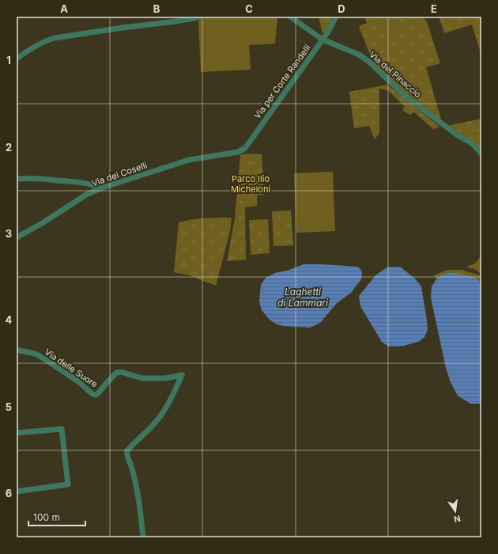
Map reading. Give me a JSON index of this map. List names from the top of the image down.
{
  "streets": {
    "street": [
      "Via del Pinaccio",
      "Via per Corte Randelli",
      "Via dei Coselli",
      "Via delle Suore"
    ]
  },
  "crossings": [
    ["Via del Pinaccio", "Via per Corte Randelli"],
    ["Via per Corte Randelli", "Via dei Coselli"]
  ],
  "water": ["Laghetti di Lammari"],
  "parks": ["Parco Ilio Micheloni"],
  "scale_bar": "100 m",
  "north": "bottom",
  "grid": {
    "columns": [
      "A",
      "B",
      "C",
      "D",
      "E"
    ],
    "rows": [
      "1",
      "2",
      "3",
      "4",
      "5",
      "6"
    ]
  }
}
